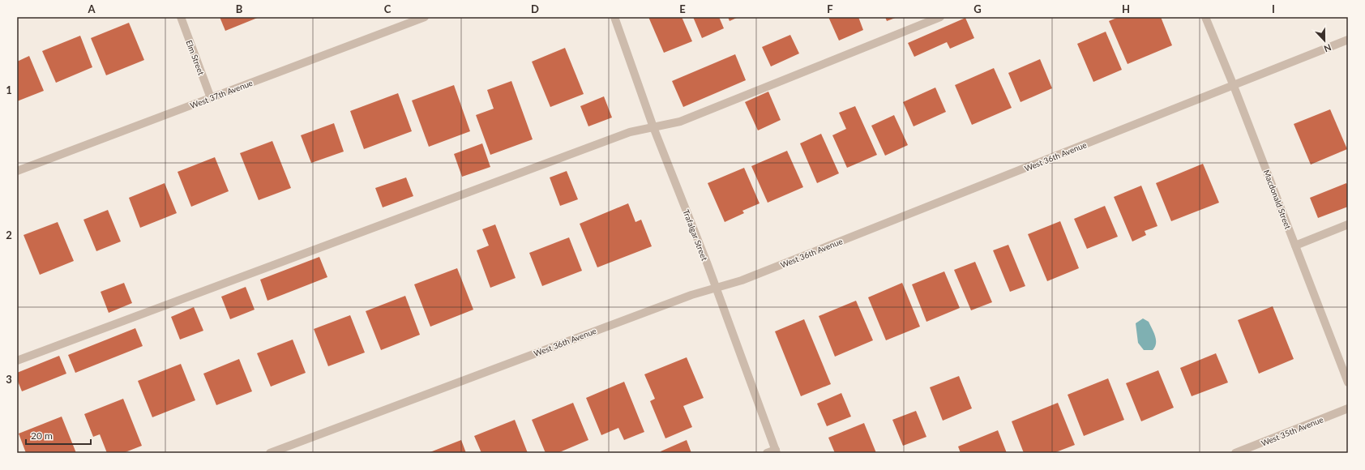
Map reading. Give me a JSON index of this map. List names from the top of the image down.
{
  "streets": {
    "street": [
      "Elm Street",
      "West 37th Avenue",
      "West 36th Avenue",
      "Macdonald Street",
      "Trafalgar Street",
      "West 35th Avenue"
    ]
  },
  "crossings": [
    ["Elm Street", "West 37th Avenue"],
    ["West 36th Avenue", "Macdonald Street"],
    ["West 36th Avenue", "Trafalgar Street"]
  ],
  "scale_bar": "20 m",
  "north": "bottom",
  "grid": {
    "columns": [
      "A",
      "B",
      "C",
      "D",
      "E",
      "F",
      "G",
      "H",
      "I"
    ],
    "rows": ["1", "2", "3"]
  }
}
